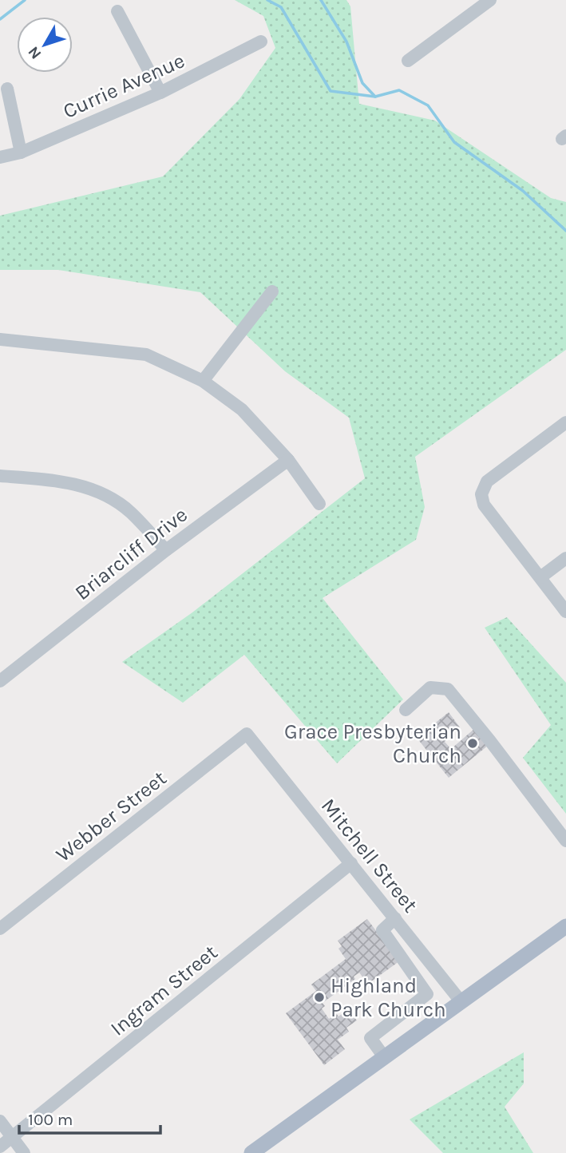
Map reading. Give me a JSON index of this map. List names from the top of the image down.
{
  "streets": {
    "street": [
      "Currie Avenue",
      "Briarcliff Drive",
      "Webber Street",
      "Mitchell Street",
      "Ingram Street"
    ]
  },
  "crossings": [
    ["Webber Street", "Mitchell Street"],
    ["Mitchell Street", "Ingram Street"]
  ],
  "places": ["Grace Presbyterian Church", "Highland Park Church"],
  "scale_bar": "100 m",
  "north": "bottom left"
}
